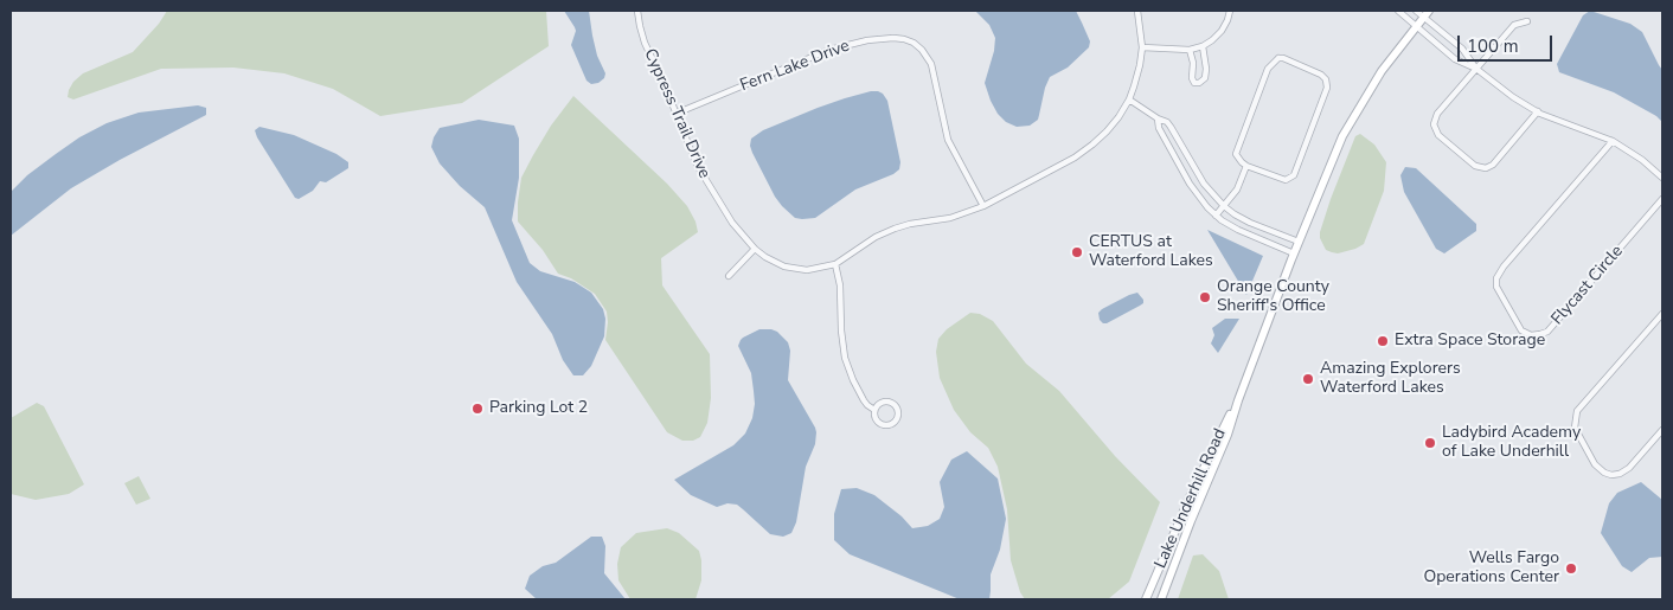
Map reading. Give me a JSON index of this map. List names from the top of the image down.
{
  "streets": {
    "street": [
      "Fern Lake Drive",
      "Cypress Trail Drive",
      "Flycast Circle",
      "Lake Underhill Road"
    ]
  },
  "crossings": [
    ["Fern Lake Drive", "Cypress Trail Drive"]
  ],
  "places": [
    "CERTUS at Waterford Lakes",
    "Orange County Sheriff's Office",
    "Extra Space Storage",
    "Amazing Explorers Waterford Lakes",
    "Parking Lot 2",
    "Ladybird Academy of Lake Underhill",
    "Wells Fargo Operations Center"
  ],
  "scale_bar": "100 m"
}
